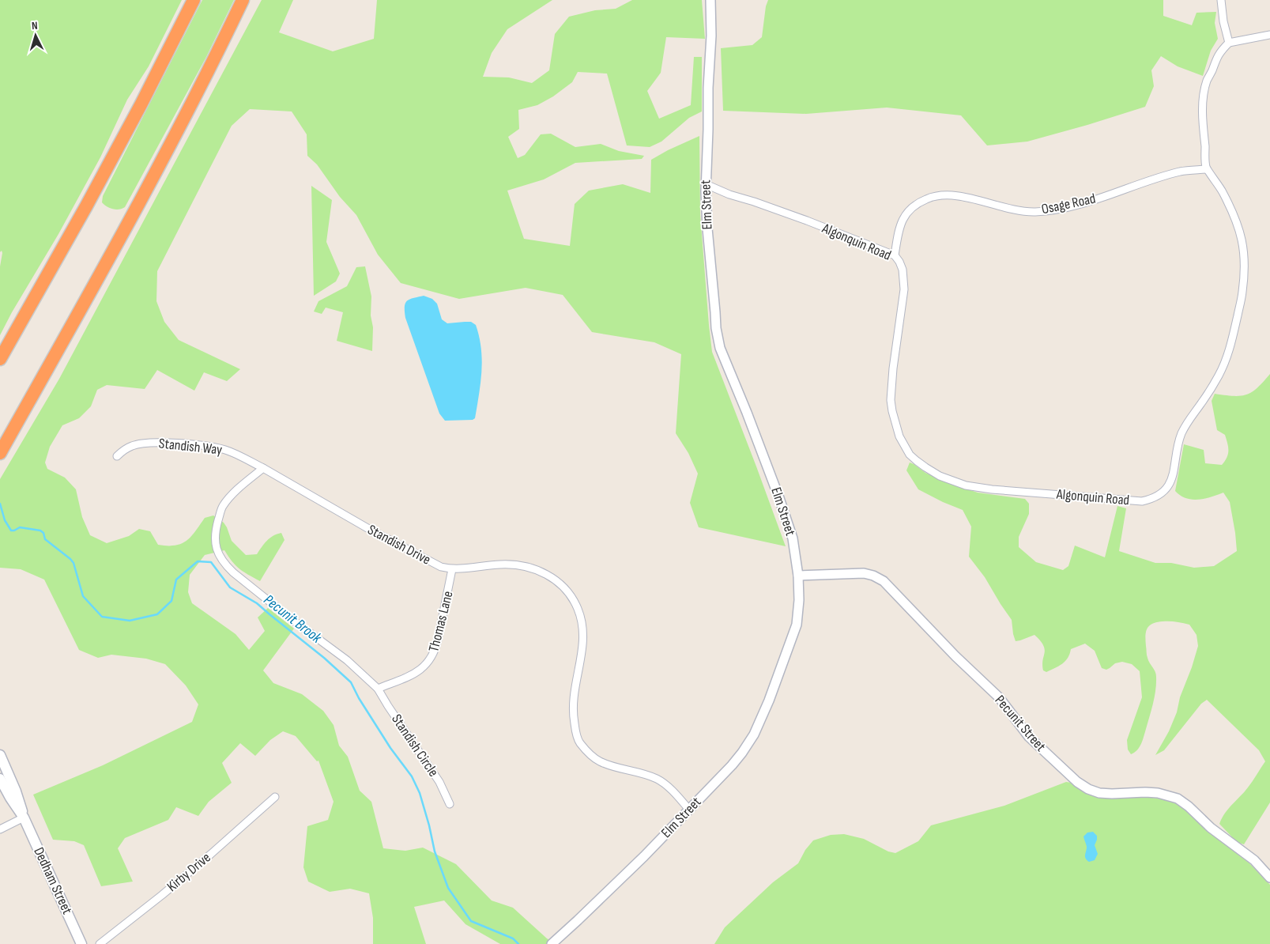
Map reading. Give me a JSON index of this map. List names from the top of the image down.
{
  "streets": {
    "main road": ["Dedham Street"],
    "street": [
      "Osage Road",
      "Elm Street",
      "Algonquin Road",
      "Standish Way",
      "Standish Drive",
      "Thomas Lane",
      "Pecunit Street",
      "Standish Circle",
      "Kirby Drive"
    ]
  },
  "crossings": [
    ["Osage Road", "Algonquin Road"],
    ["Elm Street", "Algonquin Road"],
    ["Elm Street", "Standish Drive"],
    ["Elm Street", "Pecunit Street"],
    ["Standish Way", "Standish Drive"],
    ["Standish Drive", "Thomas Lane"],
    ["Thomas Lane", "Standish Circle"]
  ],
  "water": ["Pecunit Brook"],
  "north": "top"
}
